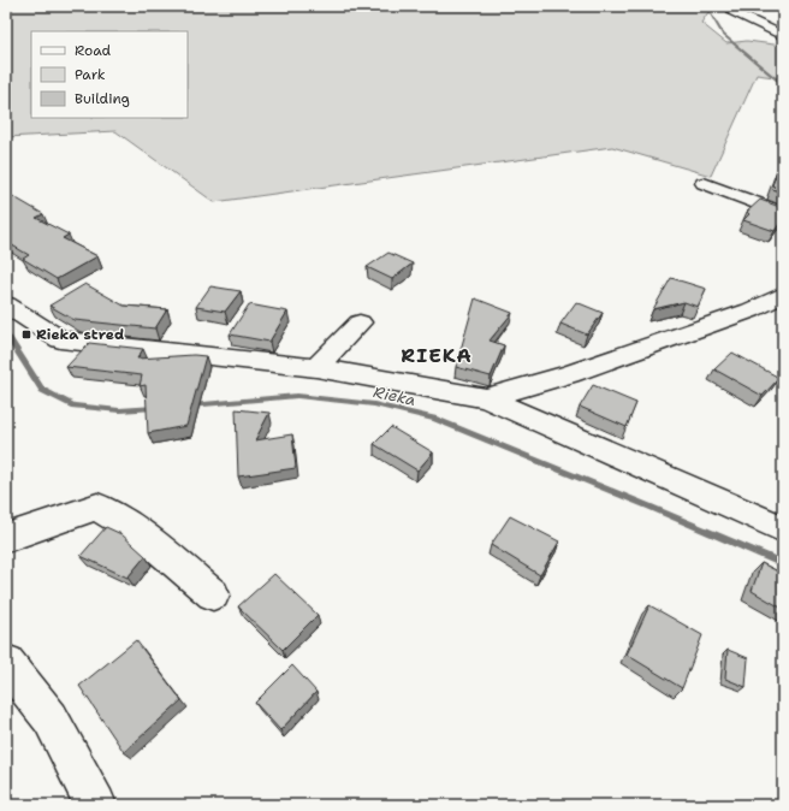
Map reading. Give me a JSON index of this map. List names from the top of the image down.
{
  "districts": ["RIEKA"],
  "water": ["Rieka"],
  "places": {
    "transit": ["Rieka stred"]
  },
  "legend": ["Road", "Park", "Building"]
}
